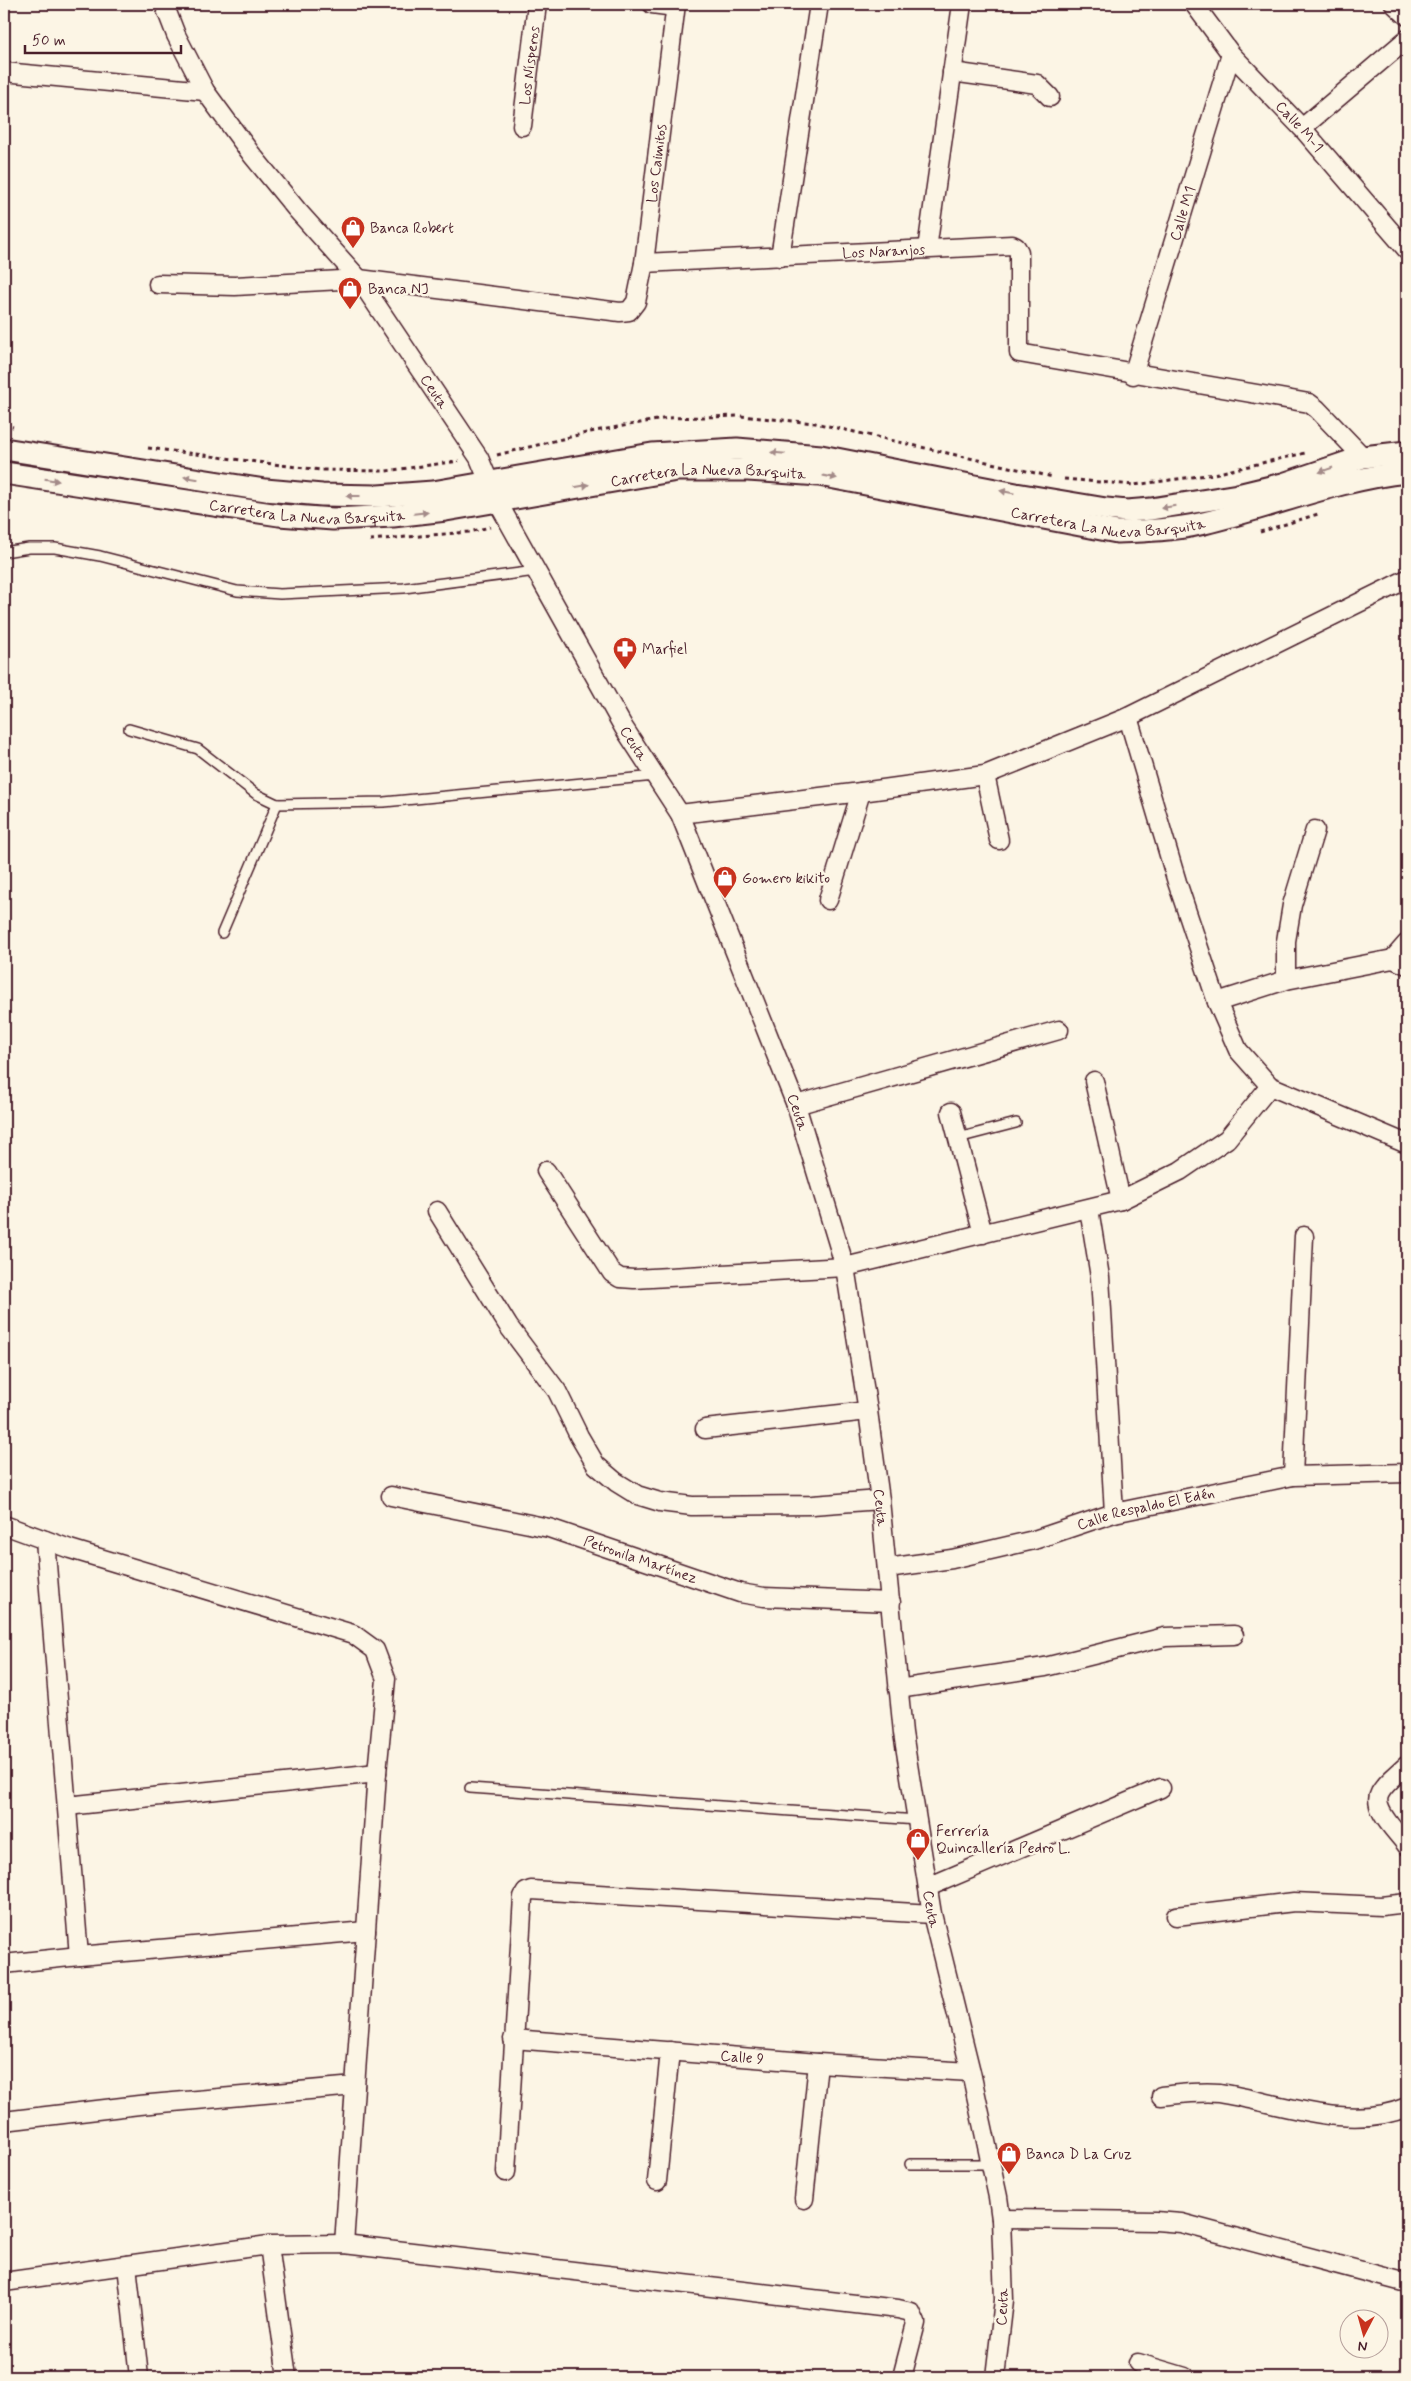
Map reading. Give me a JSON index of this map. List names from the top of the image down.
{
  "streets": {
    "street": [
      "Los Nísperos",
      "Calle M-1",
      "Los Caimitos",
      "Calle M1",
      "Los Naranjos",
      "Ceuta",
      "Carretera La Nueva Barquita",
      "Calle Respaldo El Edén",
      "Petronila Martínez",
      "Calle 9"
    ]
  },
  "crossings": [
    ["Calle M-1", "Calle M1"],
    ["Los Caimitos", "Los Naranjos"],
    ["Los Caimitos", "Ceuta"],
    ["Calle M1", "Los Naranjos"],
    ["Ceuta", "Carretera La Nueva Barquita"],
    ["Ceuta", "Calle Respaldo El Edén"],
    ["Ceuta", "Petronila Martínez"],
    ["Ceuta", "Calle 9"]
  ],
  "places": {
    "shop": [
      "Banca Robert",
      "Banca NJ",
      "Gomero kikito",
      "Ferrería Quincallería Pedro L.",
      "Banca D La Cruz"
    ],
    "pharmacy": ["Marfiel"]
  },
  "scale_bar": "50 m",
  "north": "bottom"
}
